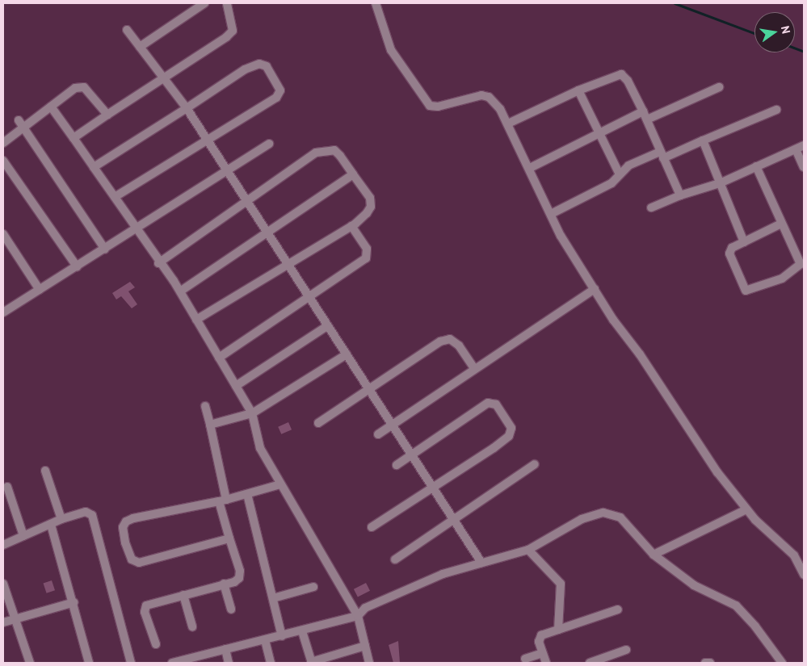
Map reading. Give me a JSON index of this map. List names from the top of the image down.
{
  "north": "right"
}
